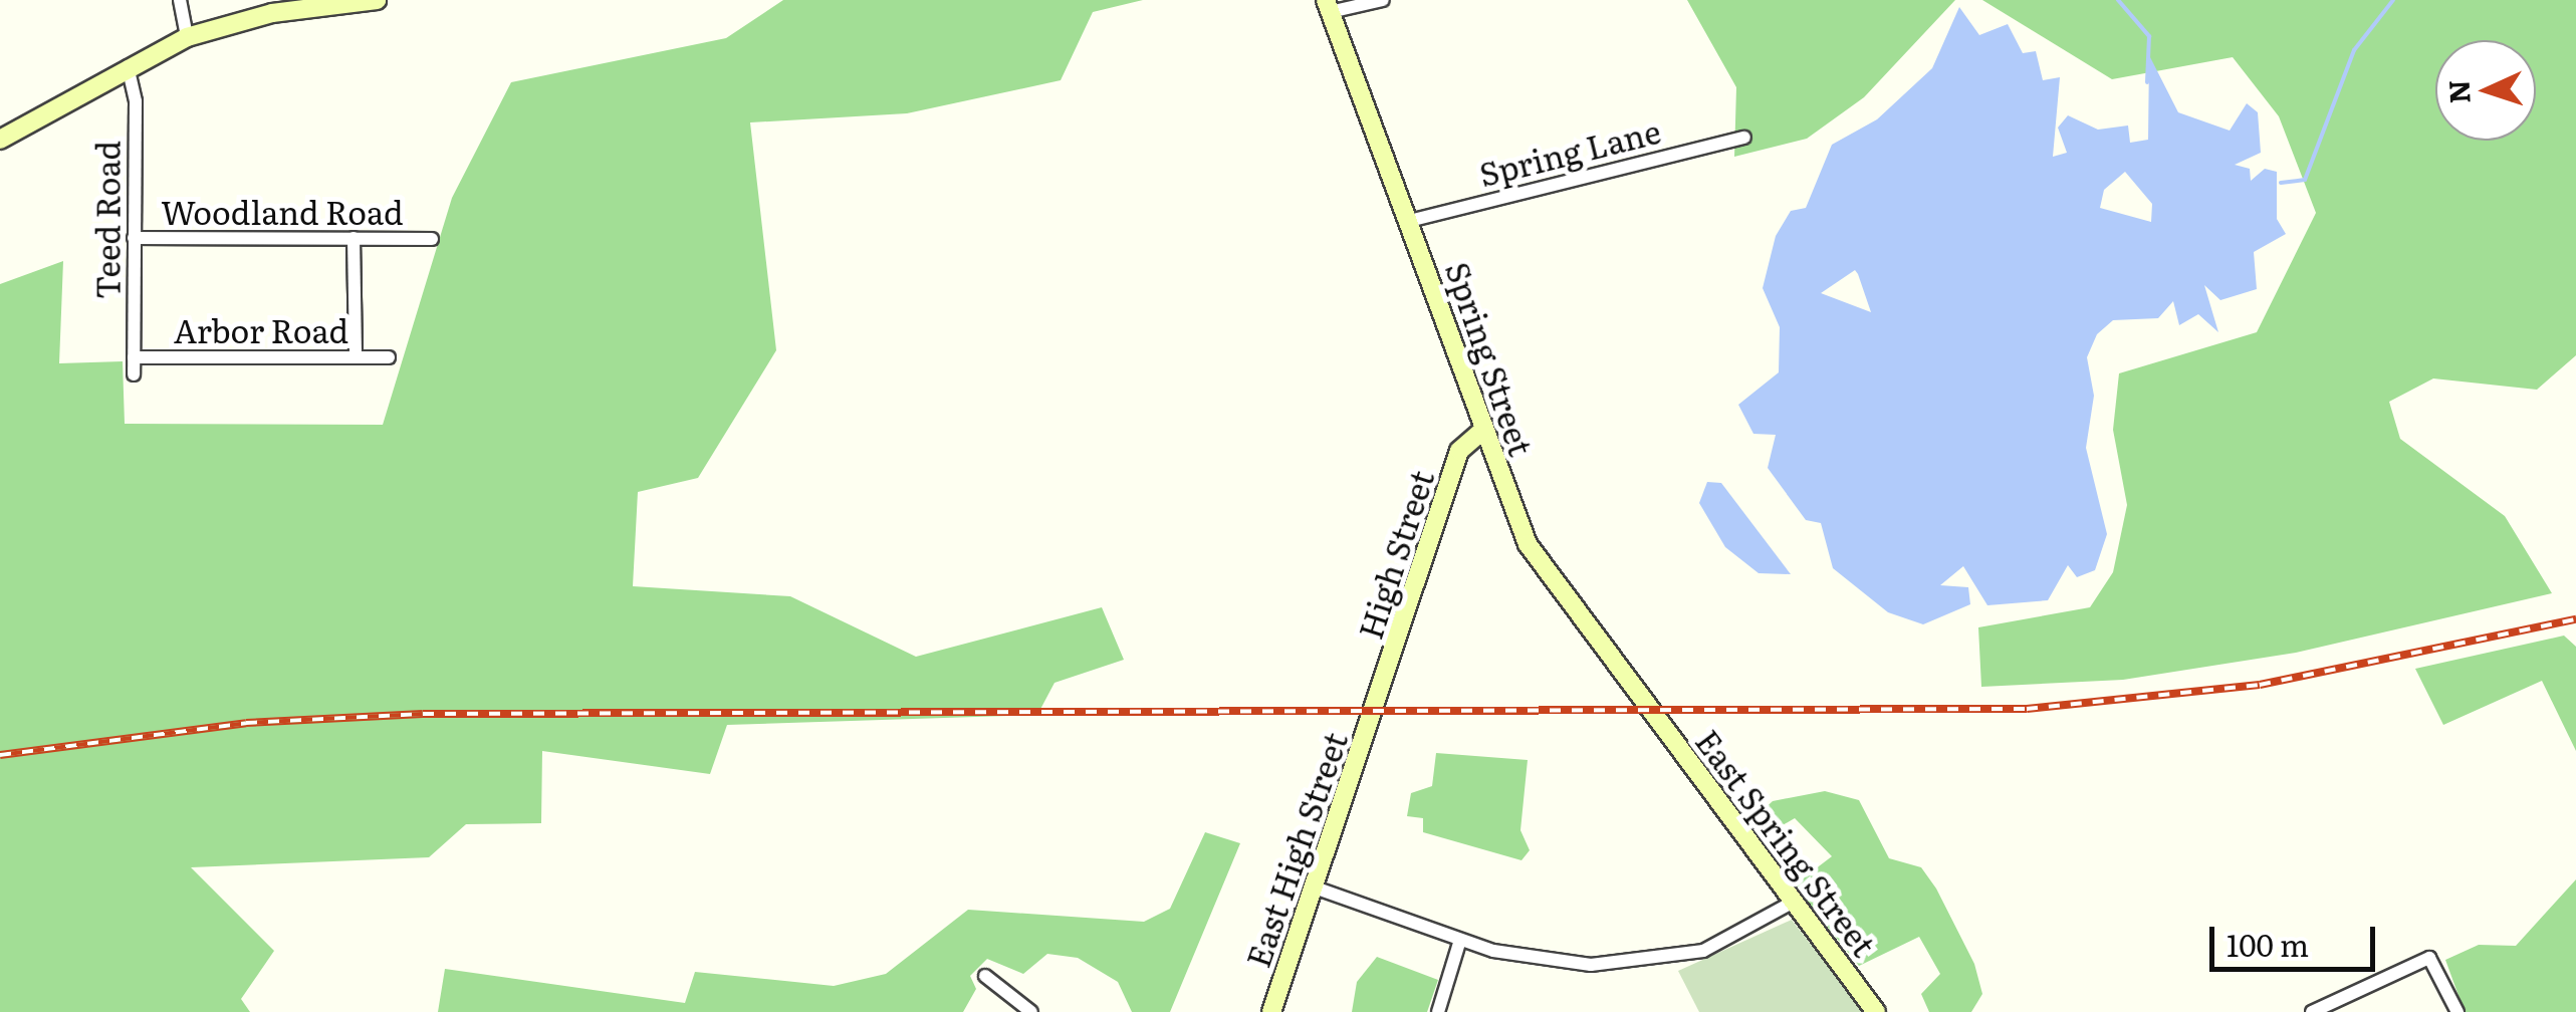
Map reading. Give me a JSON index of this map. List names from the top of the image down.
{
  "streets": {
    "main road": [
      "Spring Street",
      "High Street",
      "East Spring Street",
      "East High Street"
    ],
    "street": [
      "Spring Lane",
      "Woodland Road",
      "Teed Road",
      "Arbor Road"
    ]
  },
  "crossings": [
    ["Spring Lane", "Spring Street"],
    ["Woodland Road", "Teed Road"],
    ["Teed Road", "Arbor Road"],
    ["Spring Street", "High Street"],
    ["Spring Street", "East Spring Street"],
    ["High Street", "East High Street"]
  ],
  "scale_bar": "100 m",
  "north": "left"
}
